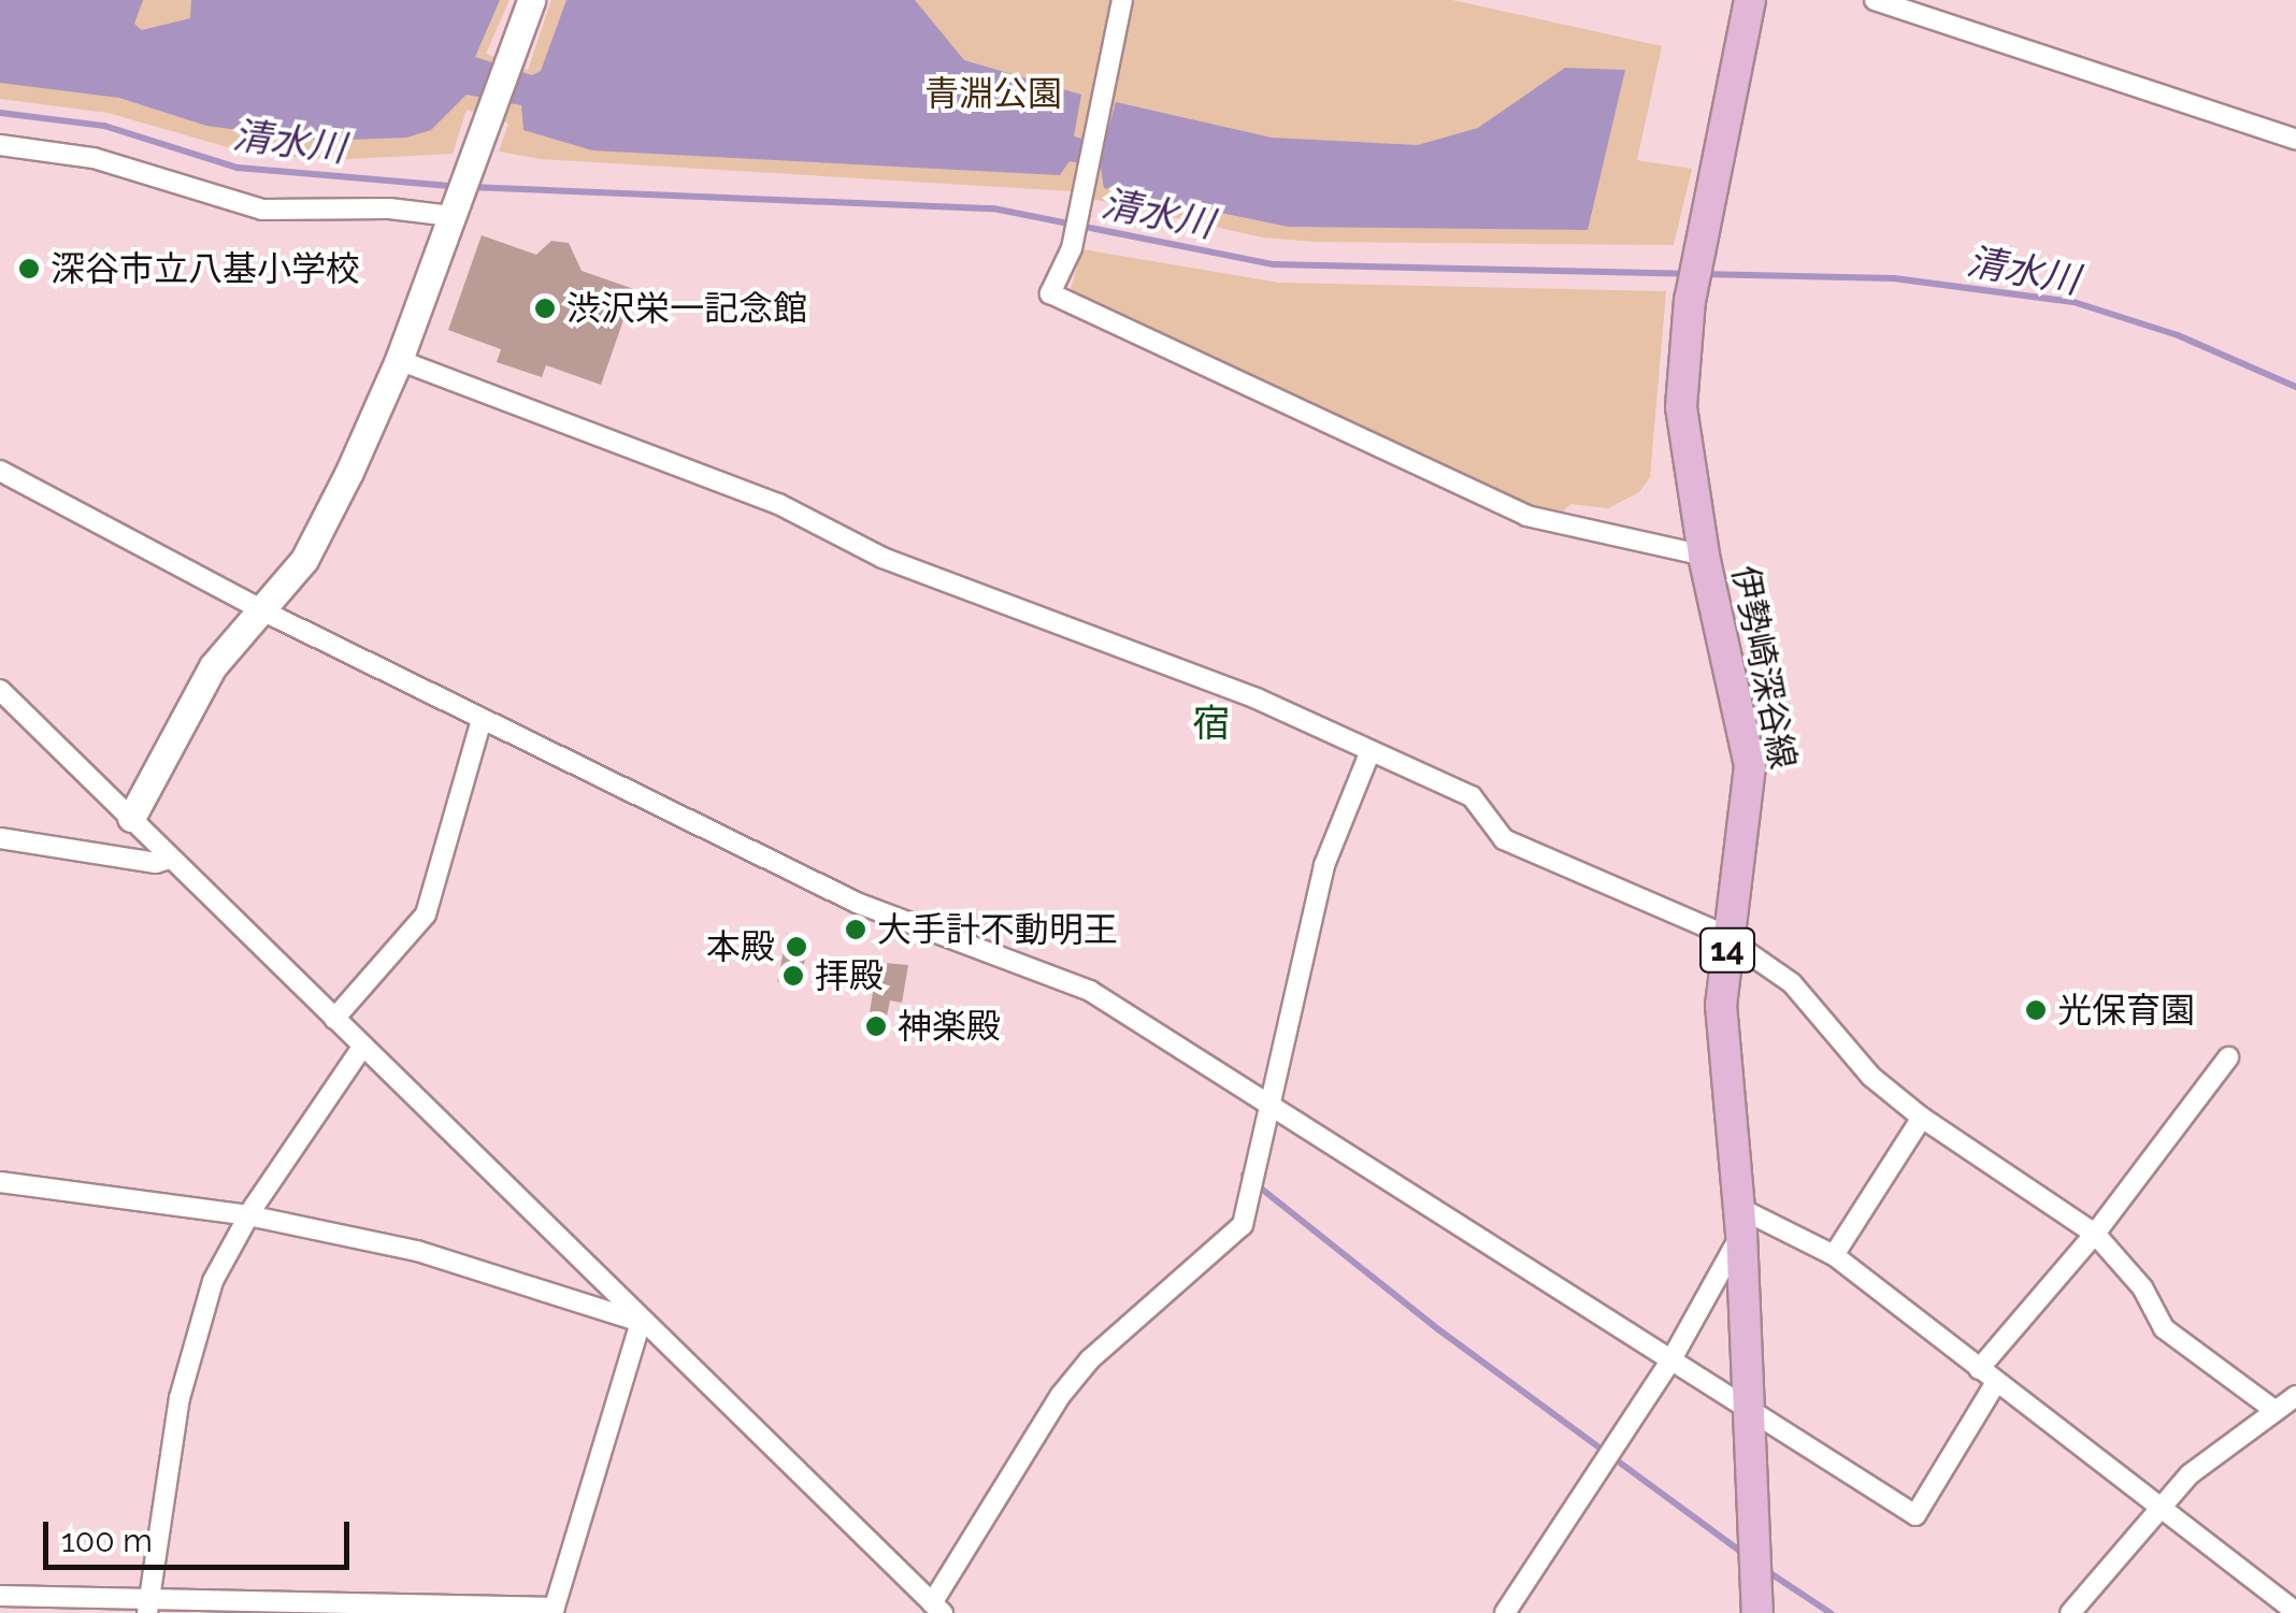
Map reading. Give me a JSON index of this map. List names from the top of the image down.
{
  "streets": {
    "main road": ["伊勢崎深谷線", "14"]
  },
  "districts": ["宿"],
  "water": ["清水川"],
  "parks": ["青淵公園"],
  "places": [
    "深谷市立八基小学校",
    "渋沢栄一記念館",
    "大手計不動明王",
    "本殿",
    "拝殿",
    "光保育園",
    "神楽殿"
  ],
  "scale_bar": "100 m"
}
